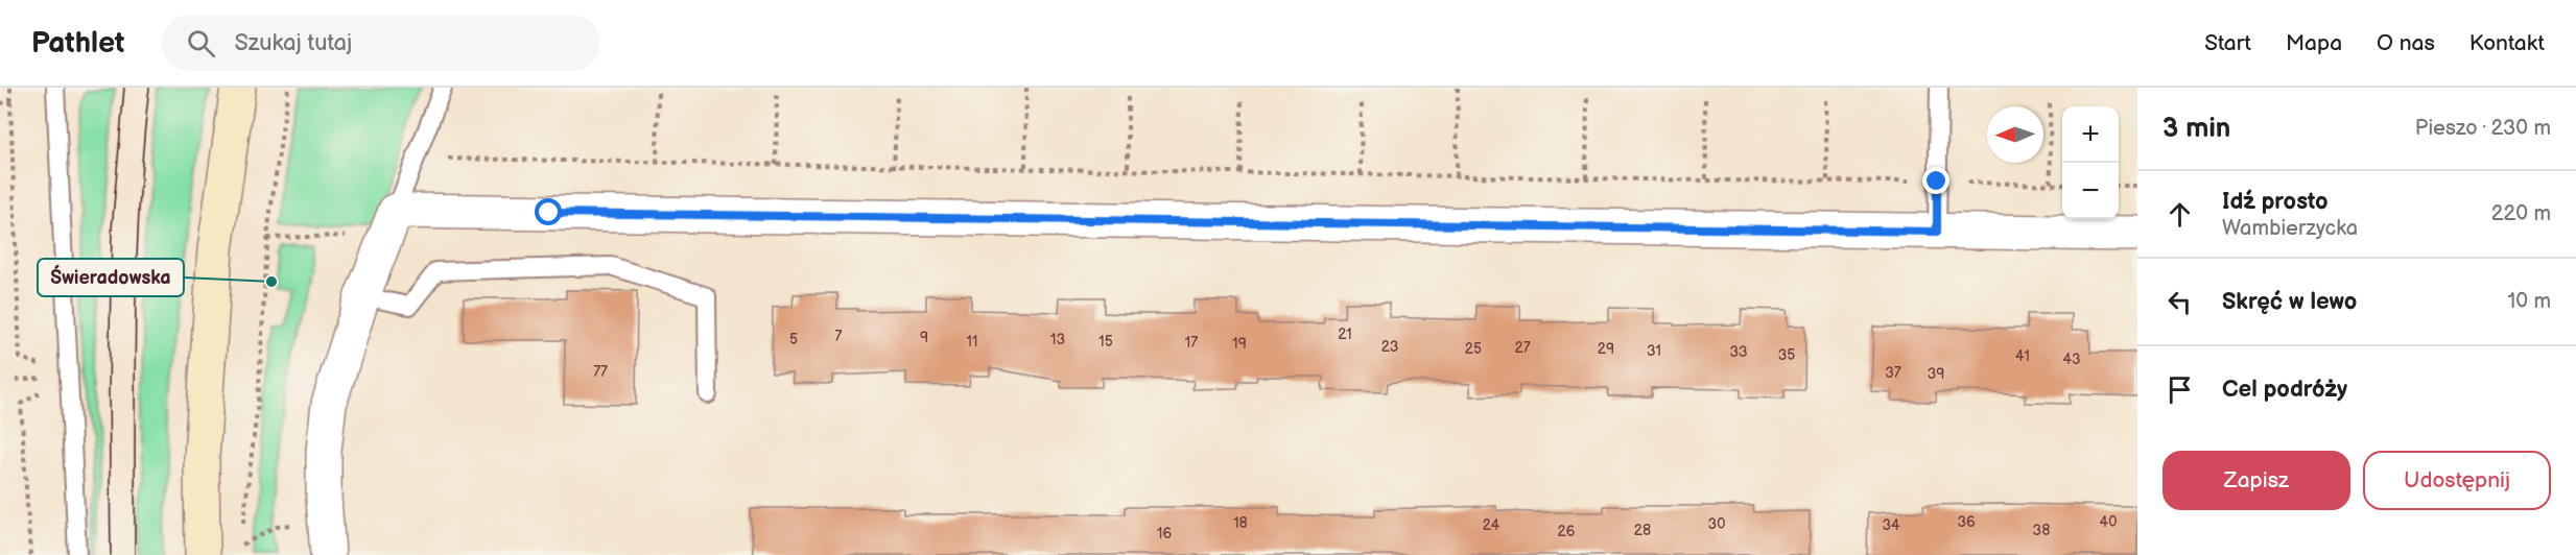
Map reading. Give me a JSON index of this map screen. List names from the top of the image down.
{
  "places": ["Świeradowska"],
  "house_numbers": [
    "21",
    "7",
    "9",
    "5",
    "13",
    "11",
    "15",
    "17",
    "19",
    "23",
    "27",
    "25",
    "29",
    "31",
    "33",
    "35",
    "41",
    "43",
    "77",
    "37",
    "39",
    "36",
    "40",
    "18",
    "30",
    "24",
    "34",
    "28",
    "38",
    "26",
    "16"
  ],
  "north": "left",
  "page": {
    "header": "Pathlet",
    "search": "Szukaj tutaj",
    "nav": [
      "Start",
      "Mapa",
      "O nas",
      "Kontakt"
    ],
    "heading": ["3 min", "Pieszo · 230 m"],
    "map_buttons": ["+", "−"],
    "list": [
      ["Idź prosto", "Wambierzycka", "220 m"],
      ["Skręć w lewo", "10 m"],
      "Cel podróży"
    ],
    "buttons": ["Zapisz", "Udostępnij"]
  }
}
